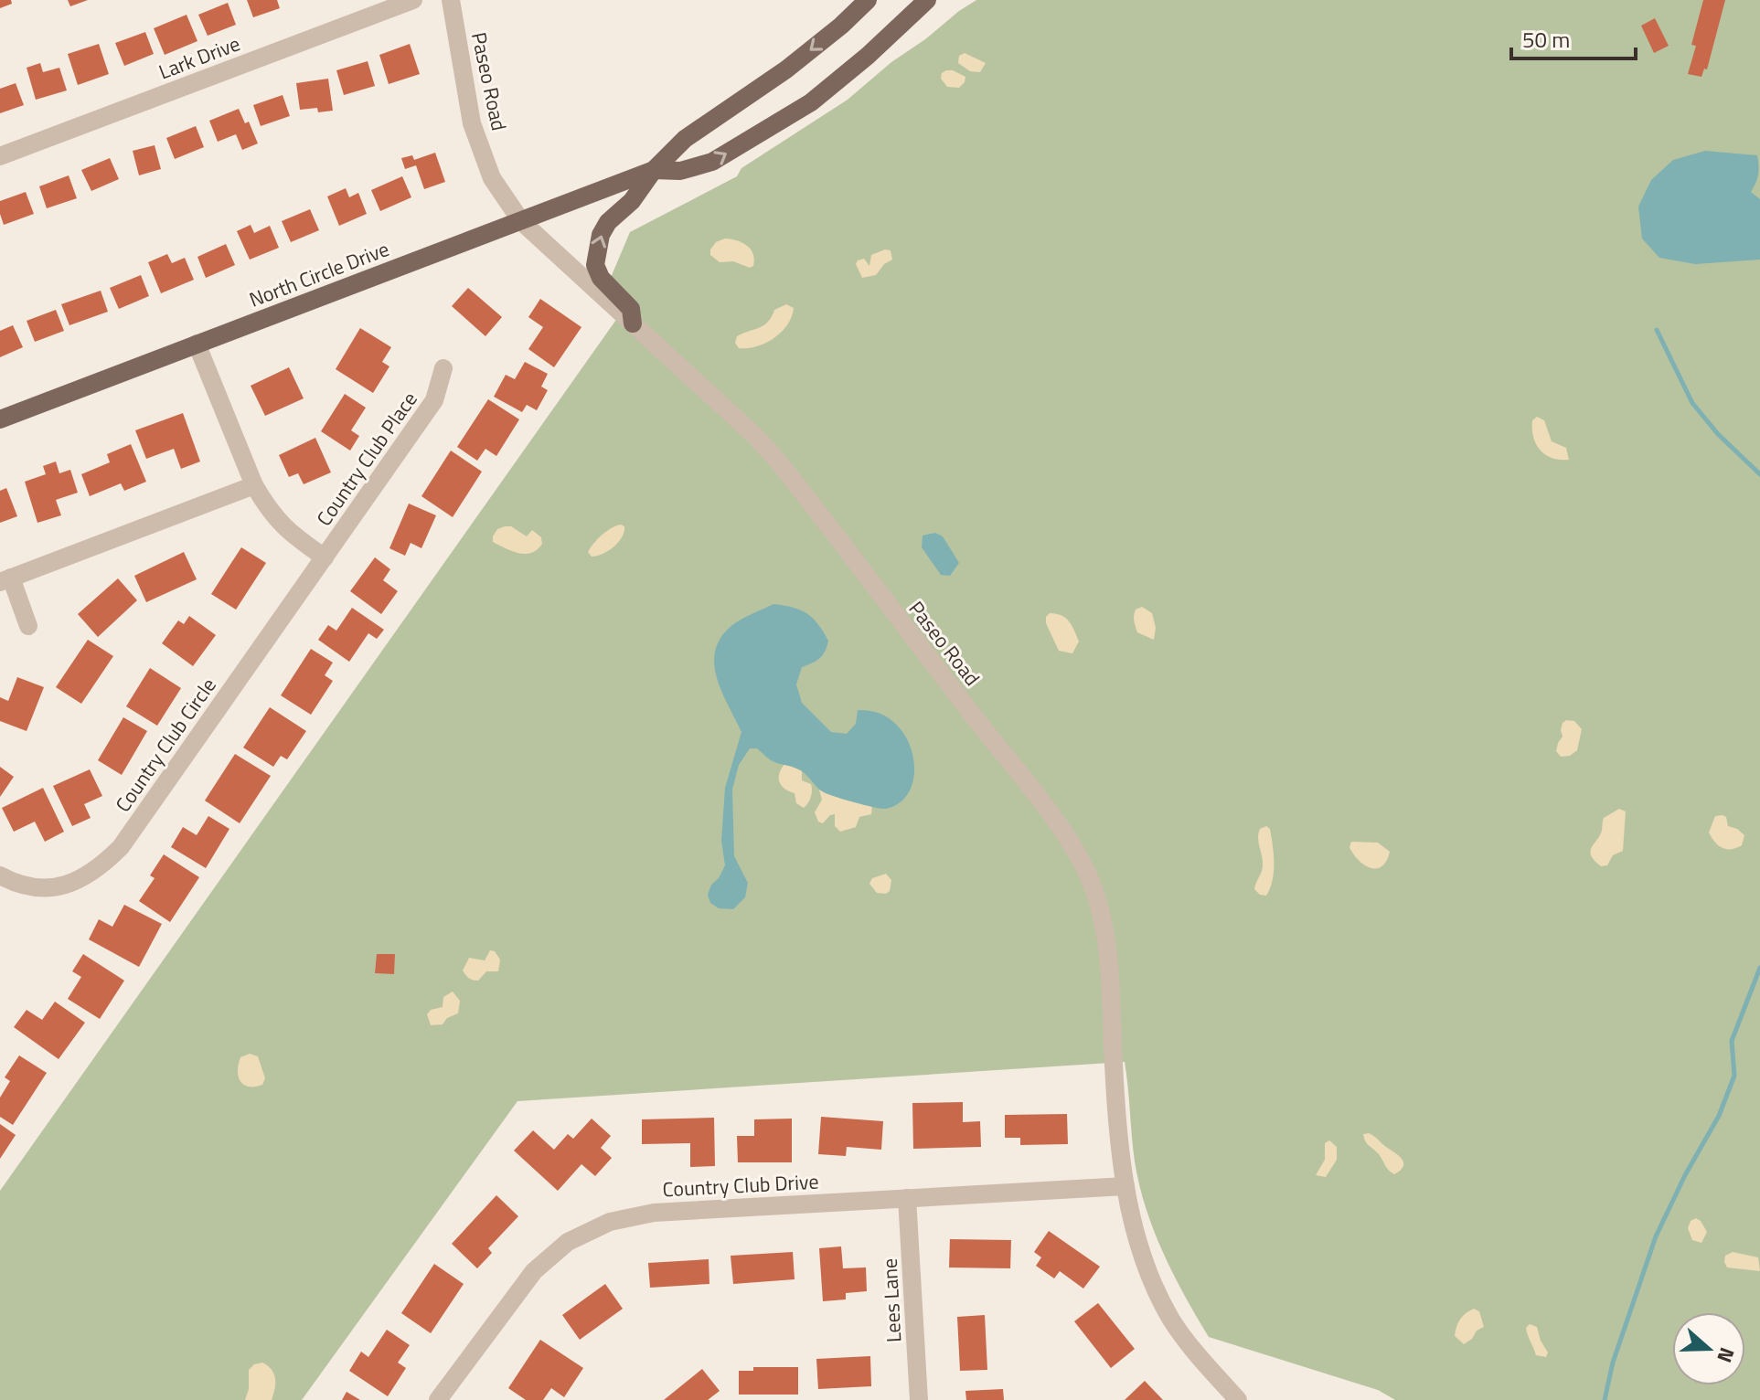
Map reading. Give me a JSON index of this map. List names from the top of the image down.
{
  "streets": {
    "main road": ["North Circle Drive"],
    "street": [
      "Lark Drive",
      "Paseo Road",
      "Country Club Place",
      "Country Club Circle",
      "Country Club Drive",
      "Lees Lane"
    ]
  },
  "crossings": [
    ["Paseo Road", "North Circle Drive"],
    ["Paseo Road", "Country Club Drive"],
    ["Country Club Place", "Country Club Circle"],
    ["Country Club Drive", "Lees Lane"]
  ],
  "scale_bar": "50 m",
  "north": "right"
}
